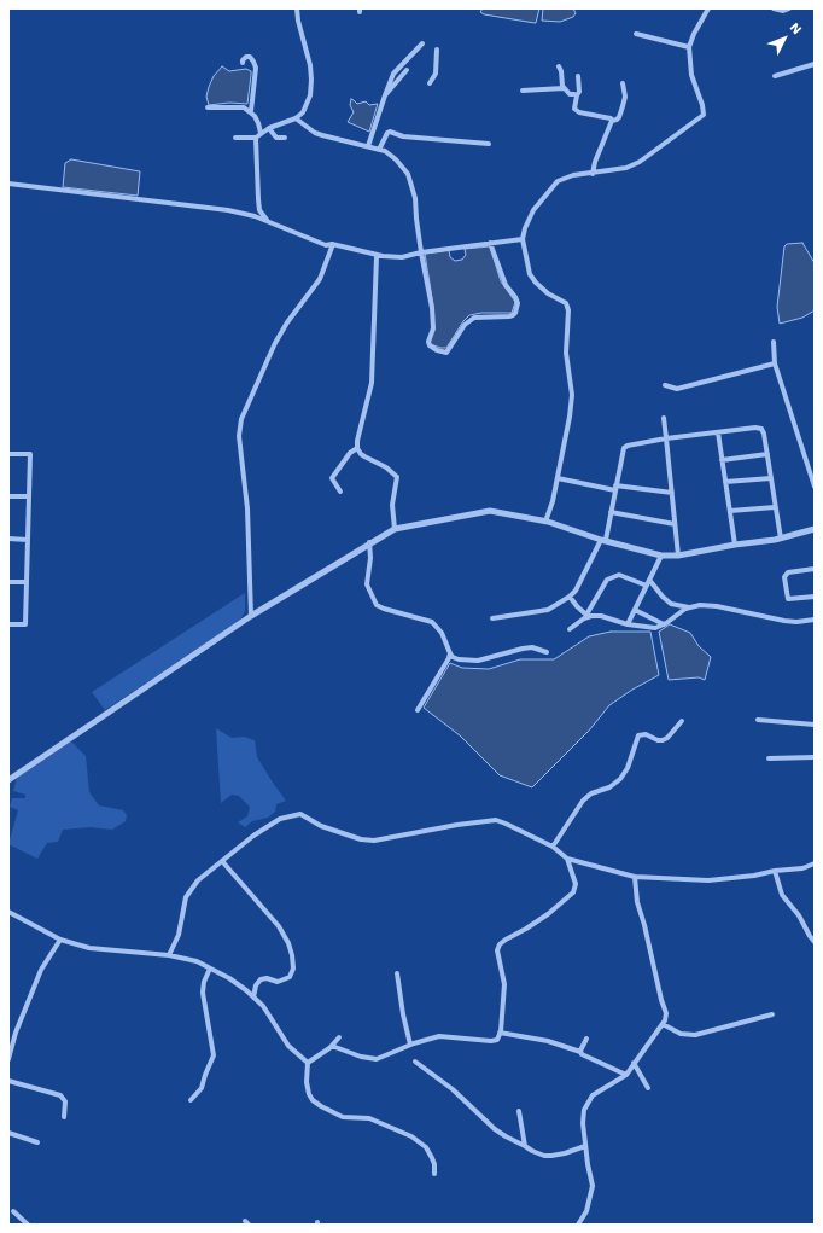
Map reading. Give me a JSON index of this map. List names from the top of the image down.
{
  "north": "top right"
}
